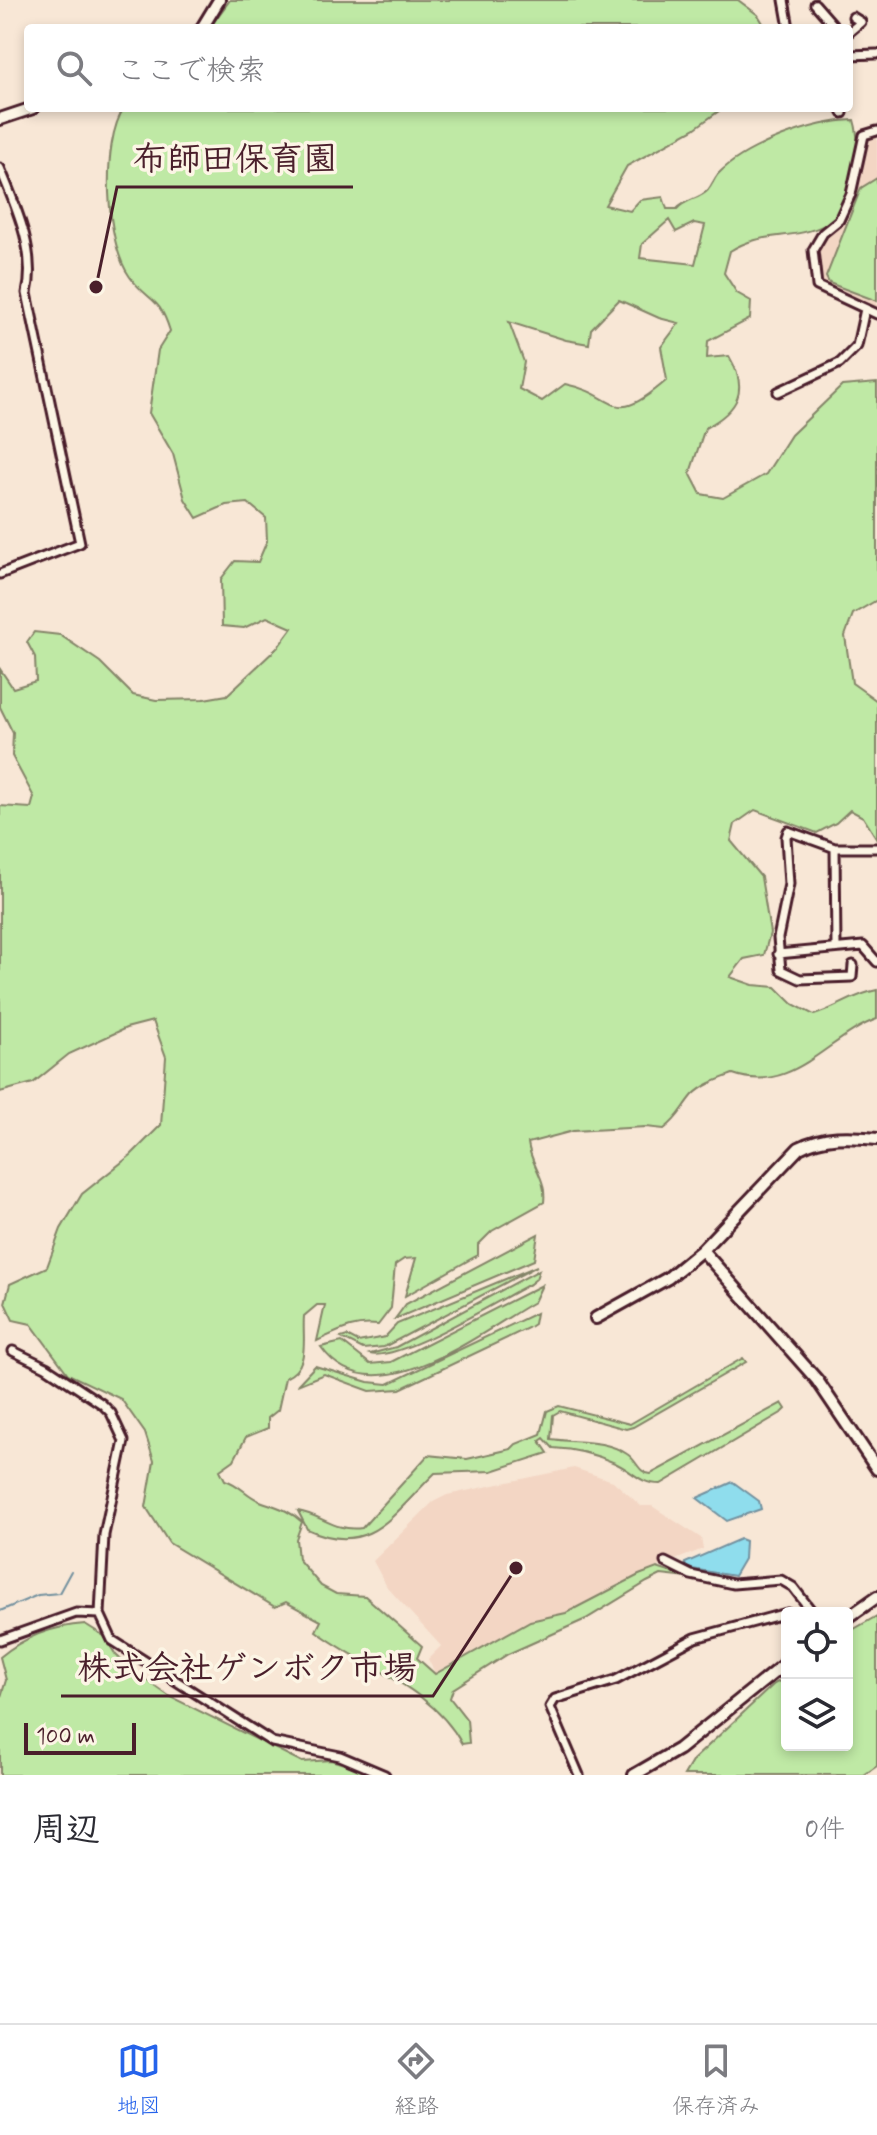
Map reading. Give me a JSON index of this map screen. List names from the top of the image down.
{
  "places": ["布師田保育園", "株式会社ゲンボク市場"],
  "scale_bar": "100 m",
  "page": {
    "search": "ここで検索",
    "scale": "100 m",
    "heading": ["周辺", "0件"],
    "nav": ["地図", "経路", "保存済み"]
  }
}
